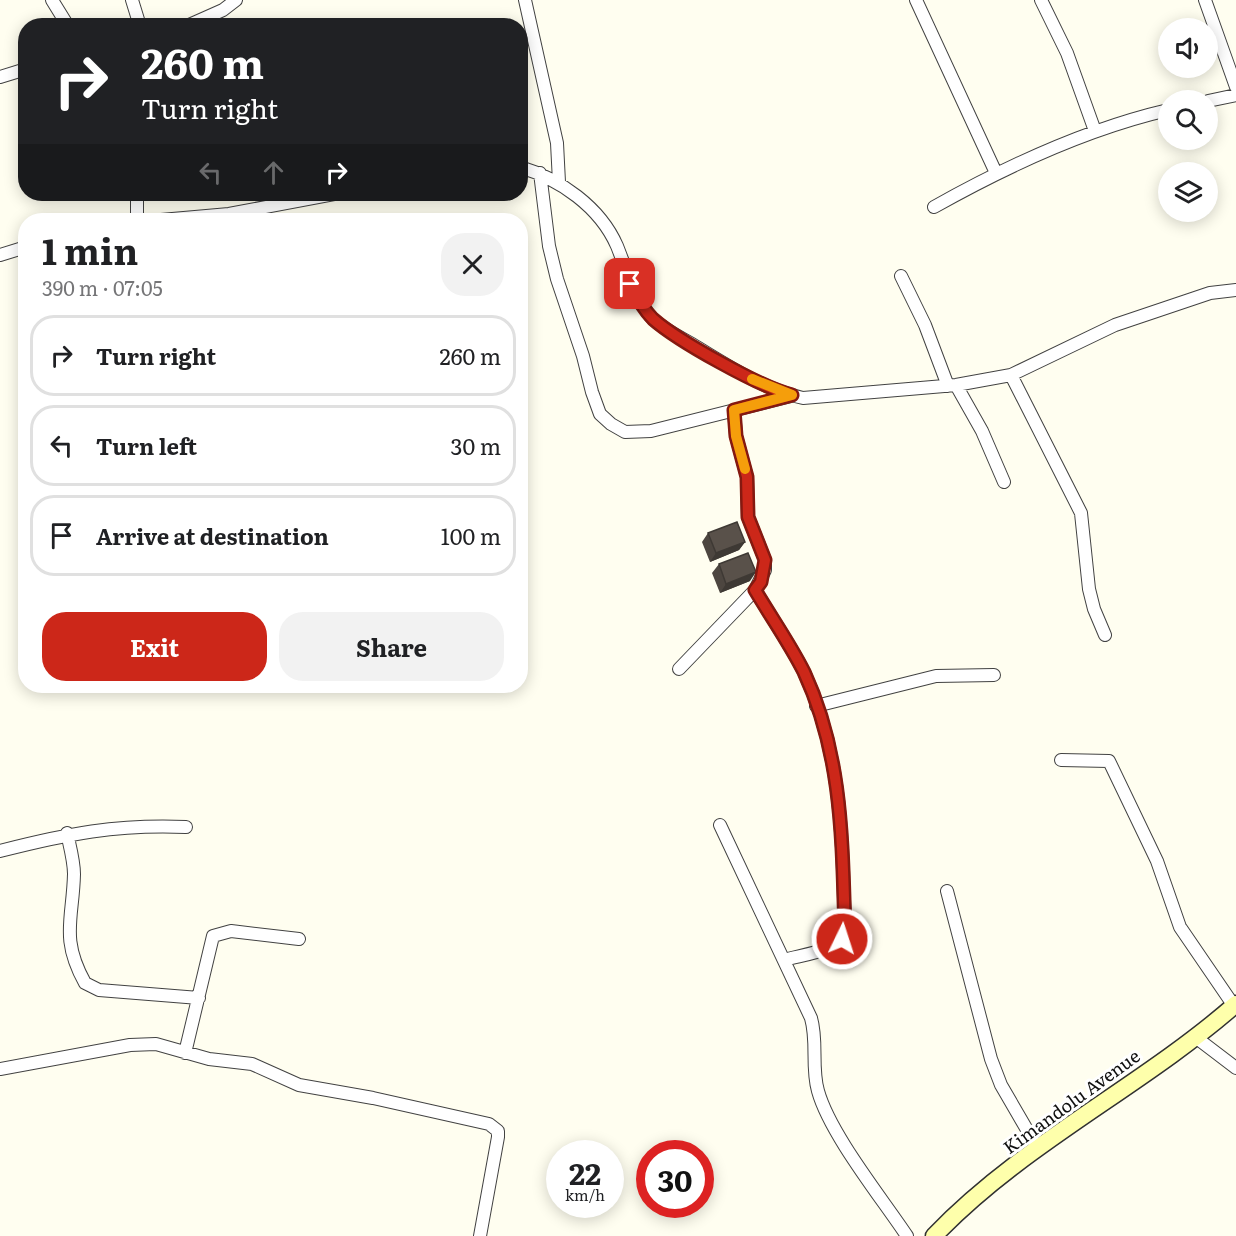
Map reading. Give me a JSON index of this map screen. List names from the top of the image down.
{
  "streets": {
    "street": ["Kimandolu Avenue"]
  },
  "page": {
    "turn": ["260 m", "Turn right"],
    "heading": ["1 min", "390 m · 07:05"],
    "list": [
      {
        "name": "Turn right",
        "value": "260 m"
      },
      {
        "name": "Turn left",
        "value": "30 m"
      },
      {
        "name": "Arrive at destination",
        "value": "100 m"
      }
    ],
    "buttons": ["Exit", "Share"],
    "speed": "22 km/h",
    "limit": "30"
  }
}
